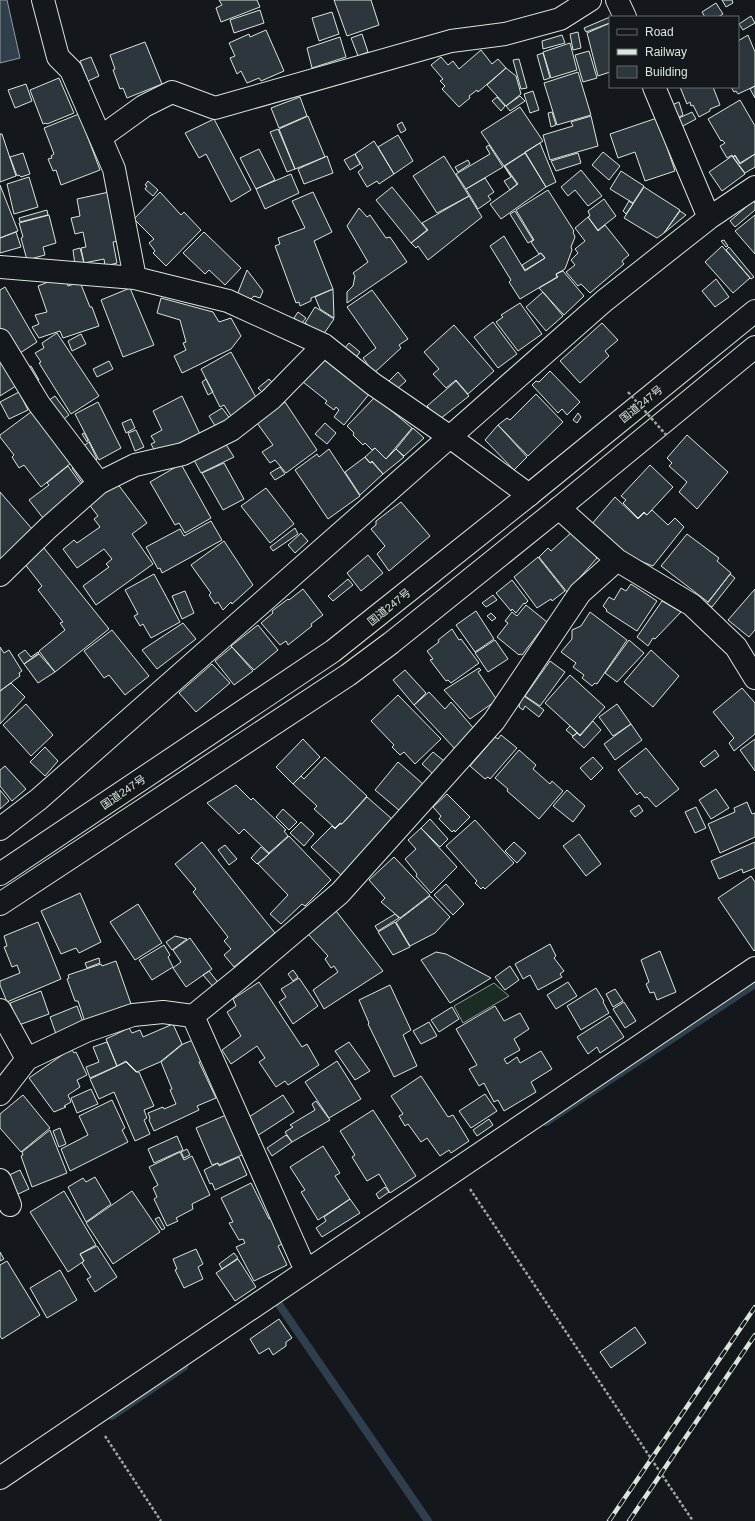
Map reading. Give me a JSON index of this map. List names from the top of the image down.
{
  "streets": {
    "main road": ["国道247号"]
  },
  "legend": ["Road", "Railway", "Building"]
}
